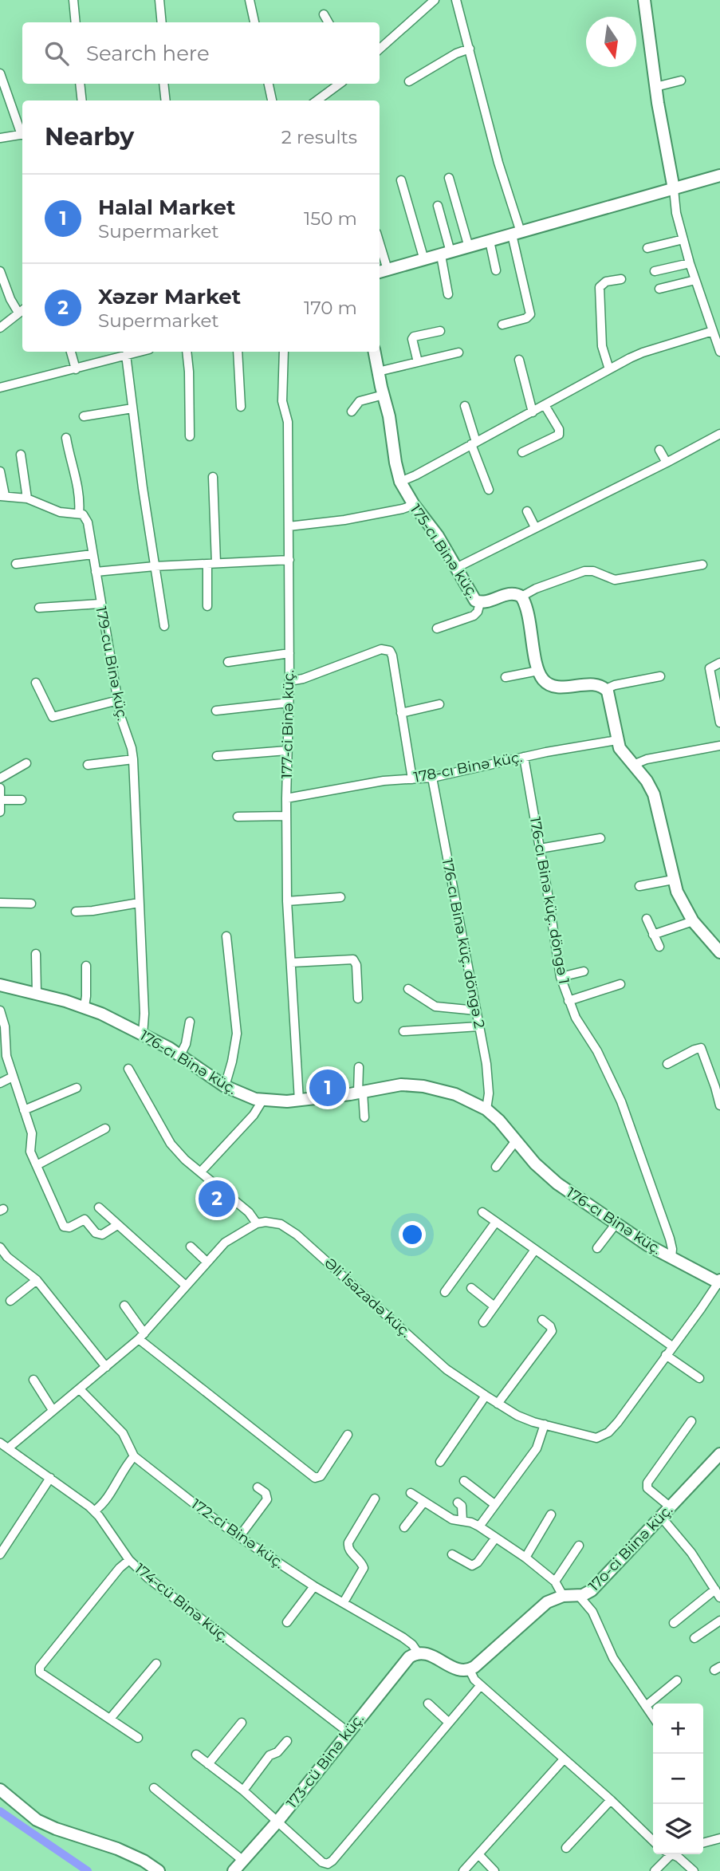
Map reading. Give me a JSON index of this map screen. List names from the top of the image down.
{
  "streets": {
    "street": [
      "175-cı Binə küç.",
      "179-cu Binə küç.",
      "177-ci Binə küç.",
      "178-cı Binə küç.",
      "176-cı Binə küç. döngə 1",
      "176-cı Binə küç. döngə 2",
      "176-cı Binə küç.",
      "Əli İsazadə küç.",
      "172-ci Binə küç.",
      "17o-ci Biinə küç.",
      "174-cü Binə küç.",
      "173-cü Binə küç."
    ]
  },
  "crossings": [
    ["179-cu Binə küç.", "176-cı Binə küç."],
    ["177-ci Binə küç.", "178-cı Binə küç."],
    ["177-ci Binə küç.", "176-cı Binə küç."],
    ["178-cı Binə küç.", "176-cı Binə küç. döngə 1"],
    ["178-cı Binə küç.", "176-cı Binə küç. döngə 2"],
    ["176-cı Binə küç. döngə 1", "176-cı Binə küç."],
    ["176-cı Binə küç. döngə 2", "176-cı Binə küç."],
    ["176-cı Binə küç.", "Əli İsazadə küç."],
    ["172-ci Binə küç.", "173-cü Binə küç."],
    ["174-cü Binə küç.", "173-cü Binə küç."]
  ],
  "north": "bottom",
  "page": {
    "search": "Search here",
    "heading": ["Nearby", "2 results"],
    "list": [
      {
        "mark": "1",
        "name": "Halal Market",
        "note": "Supermarket",
        "value": "150 m"
      },
      {
        "mark": "2",
        "name": "Xəzər Market",
        "note": "Supermarket",
        "value": "170 m"
      }
    ],
    "pins": ["1", "2"],
    "map_buttons": ["+", "−"]
  }
}
